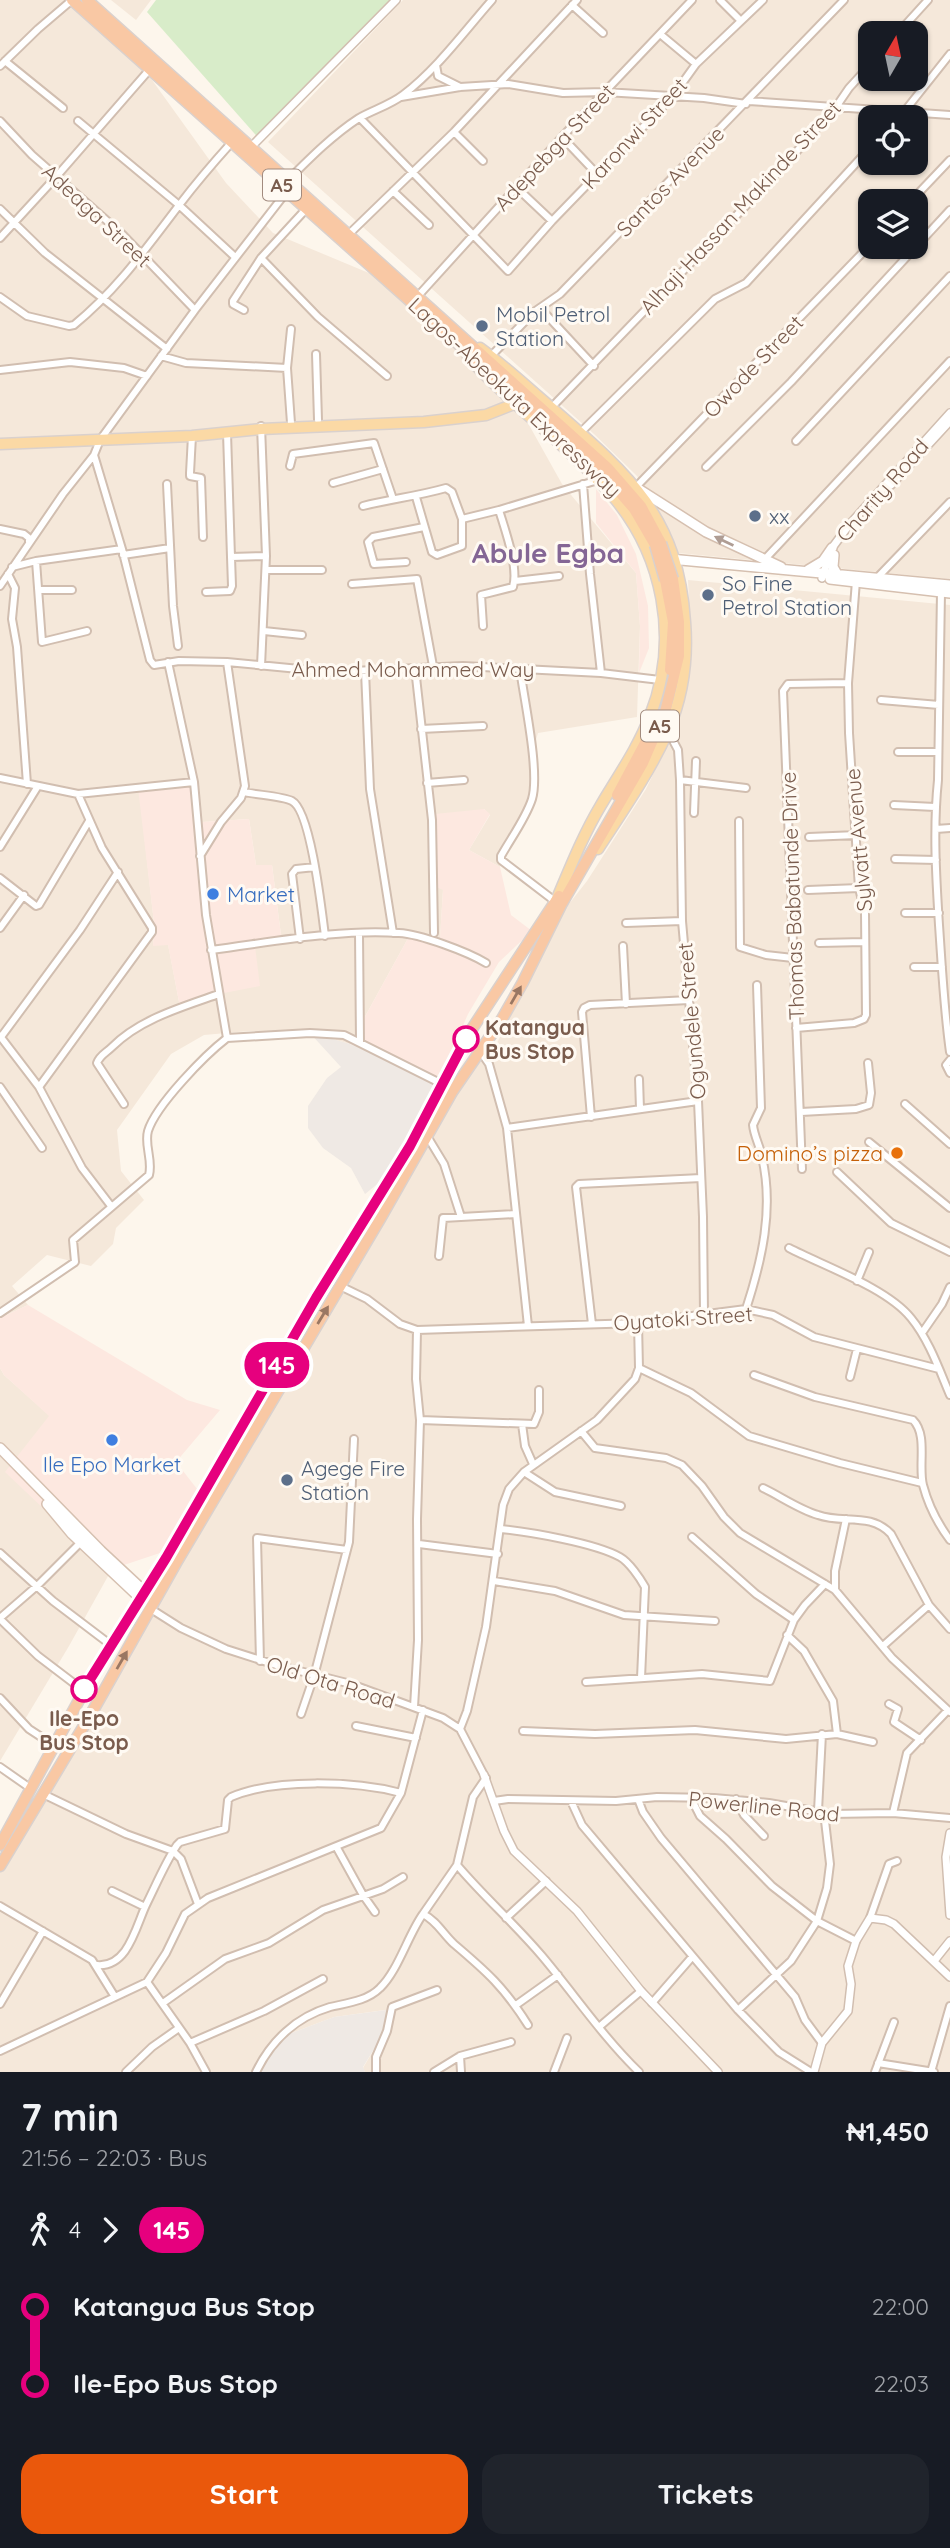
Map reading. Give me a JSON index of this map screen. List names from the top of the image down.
{
  "streets": {
    "highway": ["A5", "Lagos-Abeokuta Expressway"],
    "street": [
      "Karonwi Street",
      "Adepebga Street",
      "Santos Avenue",
      "Alhaji Hassan Makinde Street",
      "Adeaga Street",
      "Owode Street",
      "Charity Road",
      "Ahmed Mohammed Way",
      "Sylvatt Avenue",
      "Thomas Babatunde Drive",
      "Ogundele Street",
      "Oyatoki Street",
      "Old Ota Road",
      "Powerline Road"
    ]
  },
  "crossings": [
    ["Karonwi Street", "Adepebga Street"],
    ["Adepebga Street", "Lagos-Abeokuta Expressway"],
    ["Lagos-Abeokuta Expressway", "Old Ota Road"],
    ["Sylvatt Avenue", "Thomas Babatunde Drive"],
    ["Ogundele Street", "Oyatoki Street"]
  ],
  "districts": ["Abule Egba"],
  "places": [
    "Mobil Petrol Station",
    "xx",
    "So Fine Petrol Station",
    "Market",
    "Katangua Bus Stop",
    "Domino’s pizza",
    "Ile Epo Market",
    "Agege Fire Station",
    "Ile-Epo Bus Stop"
  ],
  "lines": ["bus line 145"],
  "north": "top",
  "page": {
    "on_map": "145",
    "heading": ["7 min", "21:56 – 22:03 · Bus", "₦1,450"],
    "legs": ["4", "145"],
    "list": [
      {
        "name": "Katangua Bus Stop",
        "value": "22:00"
      },
      {
        "name": "Ile-Epo Bus Stop",
        "value": "22:03"
      }
    ],
    "buttons": ["Start", "Tickets"]
  }
}
